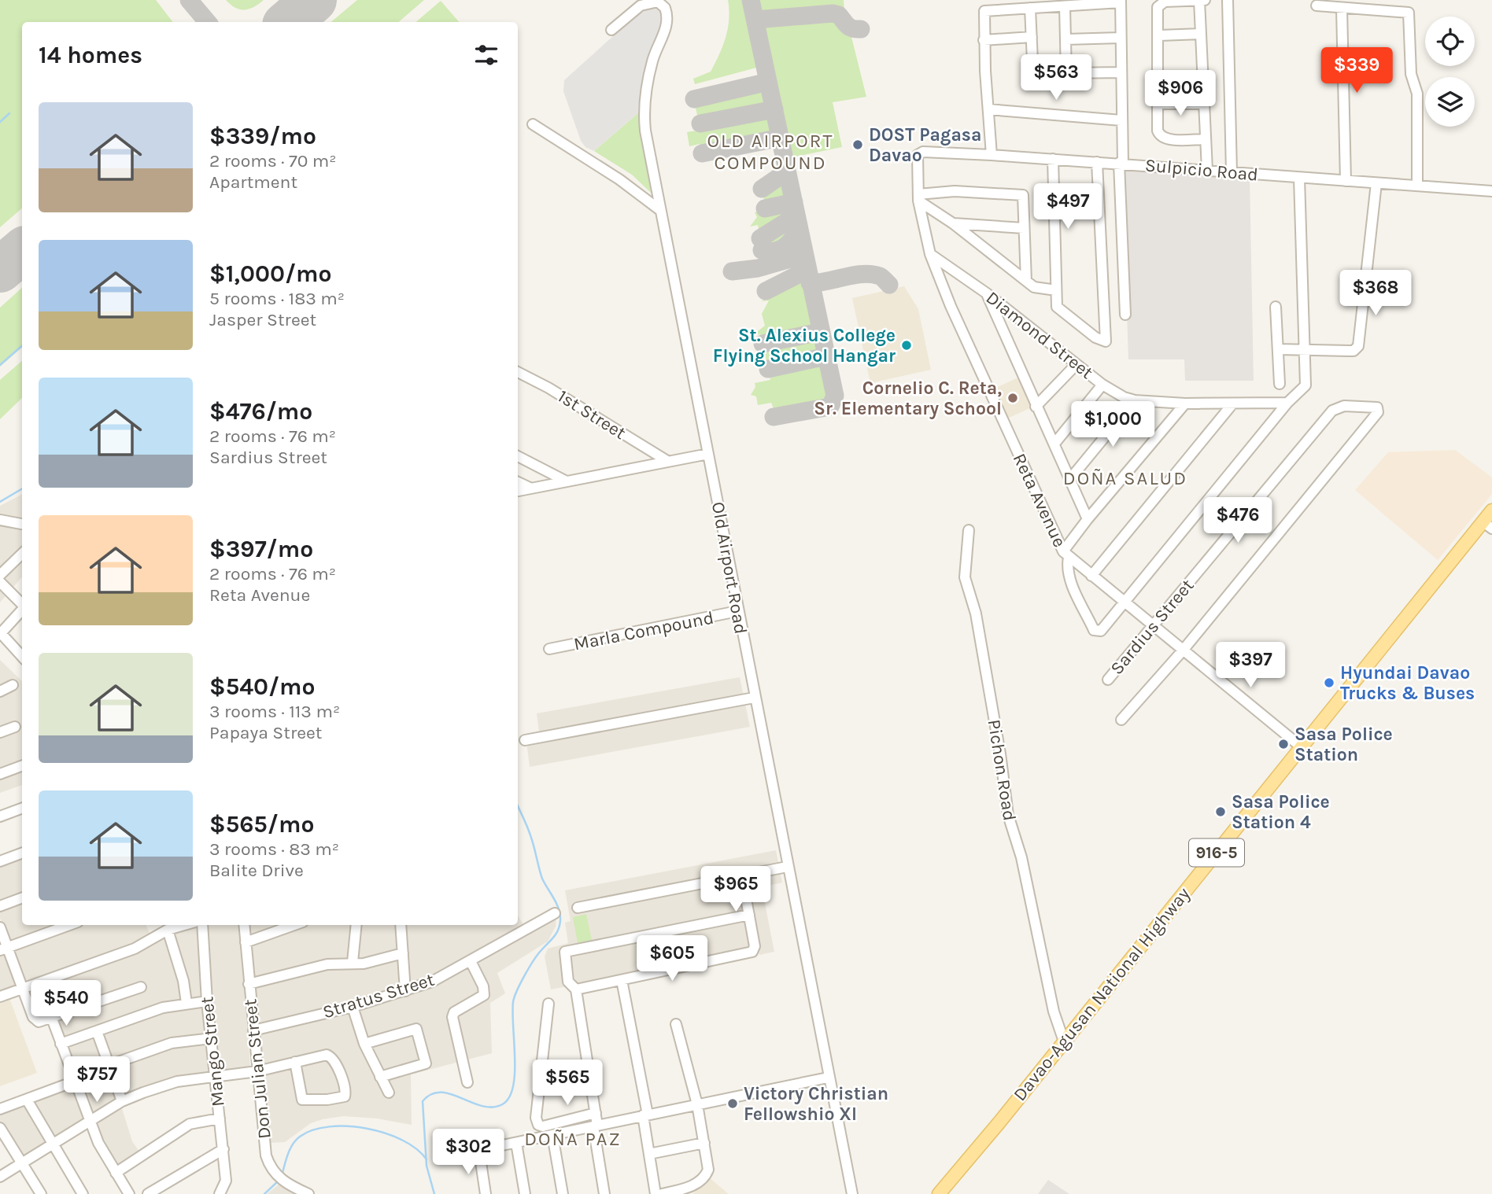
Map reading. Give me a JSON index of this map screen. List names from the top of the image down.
{
  "streets": {
    "main road": ["916-5", "Davao-Agusan National Highway"],
    "street": [
      "Sulpicio Road",
      "Diamond Street",
      "1st Street",
      "Reta Avenue",
      "Old Airport Road",
      "Sardius Street",
      "Marla Compound",
      "Pichon Road",
      "Stratus Street",
      "Mango Street",
      "Don Julian Street"
    ]
  },
  "crossings": [
    ["Sulpicio Road", "Reta Avenue"],
    ["Diamond Street", "Reta Avenue"],
    ["Reta Avenue", "Sardius Street"],
    ["Reta Avenue", "Davao-Agusan National Highway"],
    ["Old Airport Road", "Marla Compound"],
    ["Pichon Road", "Davao-Agusan National Highway"],
    ["Stratus Street", "Don Julian Street"]
  ],
  "districts": ["OLD AIRPORT COMPOUND", "DOÑA SALUD", "DOÑA PAZ"],
  "places": [
    "DOST Pagasa Davao",
    "St. Alexius College Flying School Hangar",
    "Cornelio C. Reta, Sr. Elementary School",
    "Hyundai Davao Trucks & Buses",
    "Sasa Police Station",
    "Sasa Police Station 4",
    "Victory Christian Fellowshio XI"
  ],
  "page": {
    "heading": "14 homes",
    "price": [
      "$339",
      "$563",
      "$906",
      "$497",
      "$368",
      "$1,000",
      "$476",
      "$397",
      "$965",
      "$605",
      "$540",
      "$757",
      "$565",
      "$302"
    ],
    "list": [
      {
        "name": "$339/mo",
        "note": "2 rooms · 70 m² · Apartment"
      },
      {
        "name": "$1,000/mo",
        "note": "5 rooms · 183 m² · Jasper Street"
      },
      {
        "name": "$476/mo",
        "note": "2 rooms · 76 m² · Sardius Street"
      },
      {
        "name": "$397/mo",
        "note": "2 rooms · 76 m² · Reta Avenue"
      },
      {
        "name": "$540/mo",
        "note": "3 rooms · 113 m² · Papaya Street"
      },
      {
        "name": "$565/mo",
        "note": "3 rooms · 83 m² · Balite Drive"
      }
    ]
  }
}
